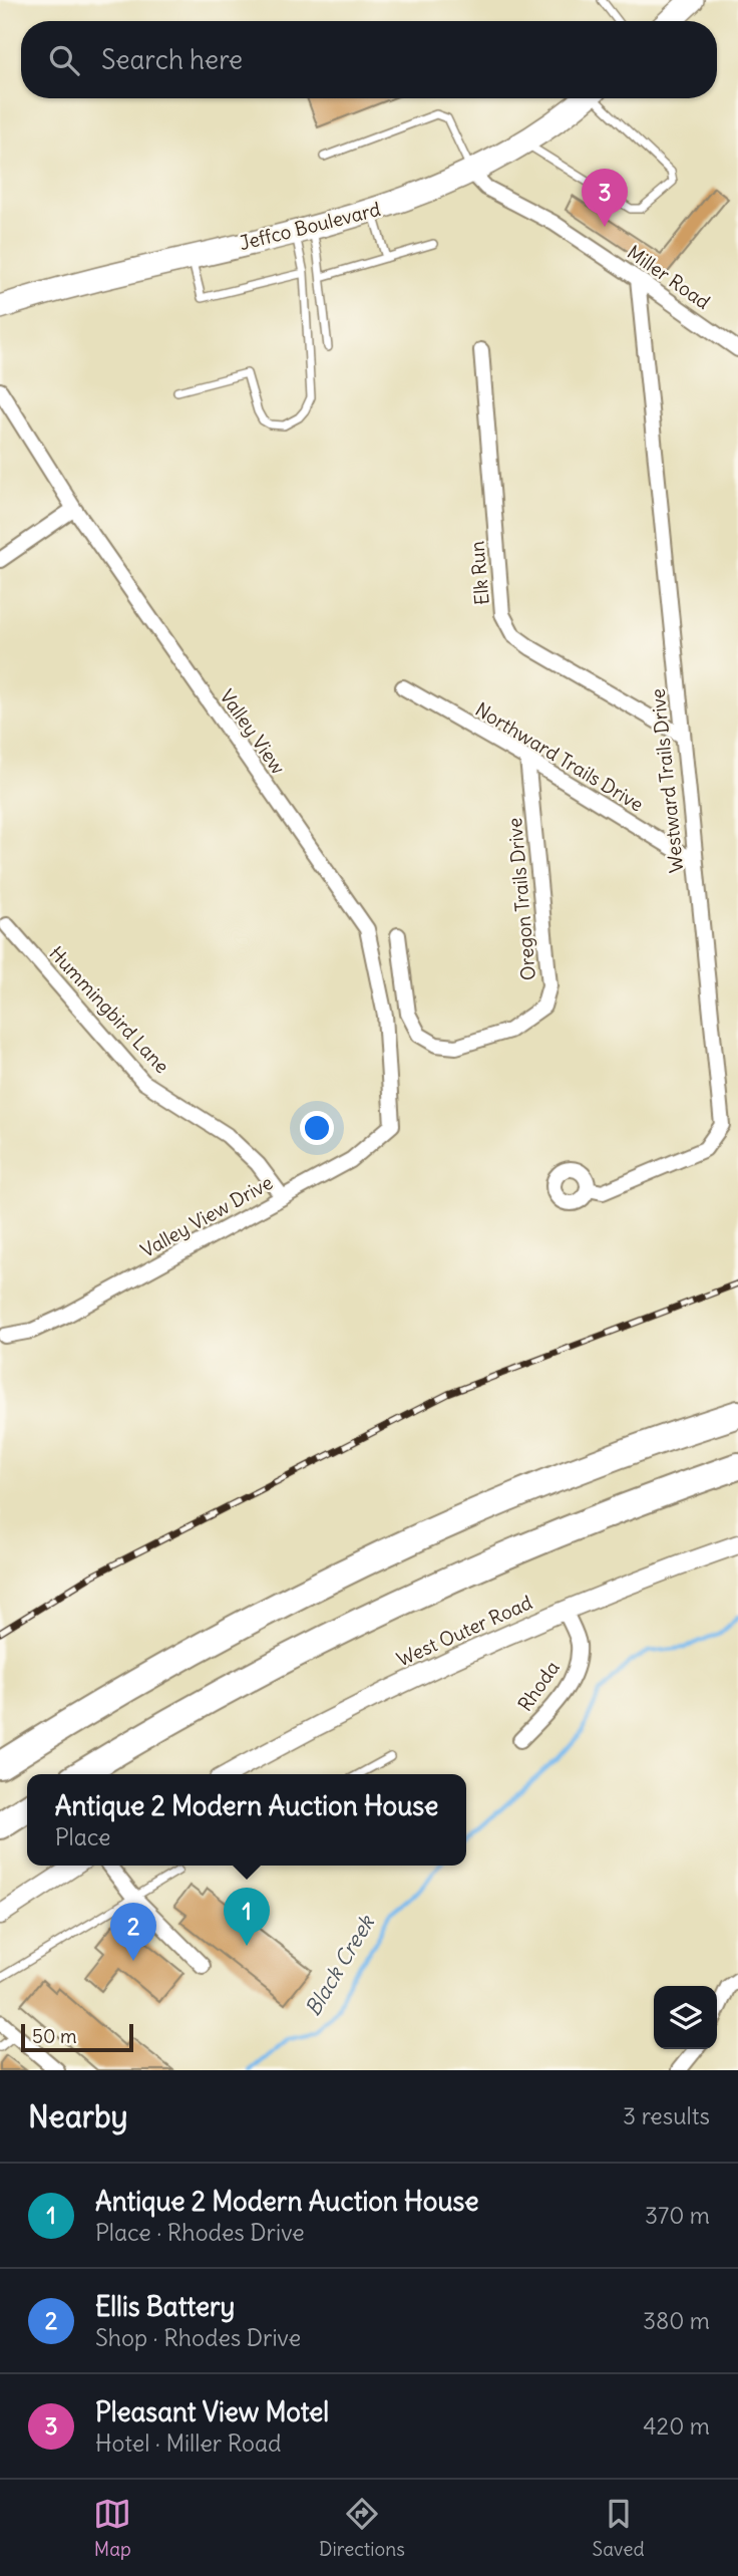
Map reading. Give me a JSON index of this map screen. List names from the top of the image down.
{
  "streets": {
    "main road": ["Jeffco Boulevard"],
    "street": [
      "Miller Road",
      "Elk Run",
      "Valley View",
      "Northward Trails Drive",
      "Westward Trails Drive",
      "Oregon Trails Drive",
      "Hummingbird Lane",
      "Valley View Drive",
      "West Outer Road",
      "Rhoda"
    ]
  },
  "crossings": [
    ["Jeffco Boulevard", "Miller Road"],
    ["Miller Road", "Westward Trails Drive"],
    ["Elk Run", "Westward Trails Drive"],
    ["Valley View", "Valley View Drive"],
    ["Northward Trails Drive", "Westward Trails Drive"],
    ["Northward Trails Drive", "Oregon Trails Drive"],
    ["Hummingbird Lane", "Valley View Drive"],
    ["West Outer Road", "Rhoda"]
  ],
  "water": ["Black Creek"],
  "scale_bar": "50 m",
  "page": {
    "search": "Search here",
    "pins": ["3", "1", "2"],
    "popup": ["Antique 2 Modern Auction House", "Place"],
    "scale": "50 m",
    "heading": ["Nearby", "3 results"],
    "list": [
      {
        "mark": "1",
        "name": "Antique 2 Modern Auction House",
        "note": "Place · Rhodes Drive",
        "value": "370 m"
      },
      {
        "mark": "2",
        "name": "Ellis Battery",
        "note": "Shop · Rhodes Drive",
        "value": "380 m"
      },
      {
        "mark": "3",
        "name": "Pleasant View Motel",
        "note": "Hotel · Miller Road",
        "value": "420 m"
      }
    ],
    "nav": ["Map", "Directions", "Saved"]
  }
}
